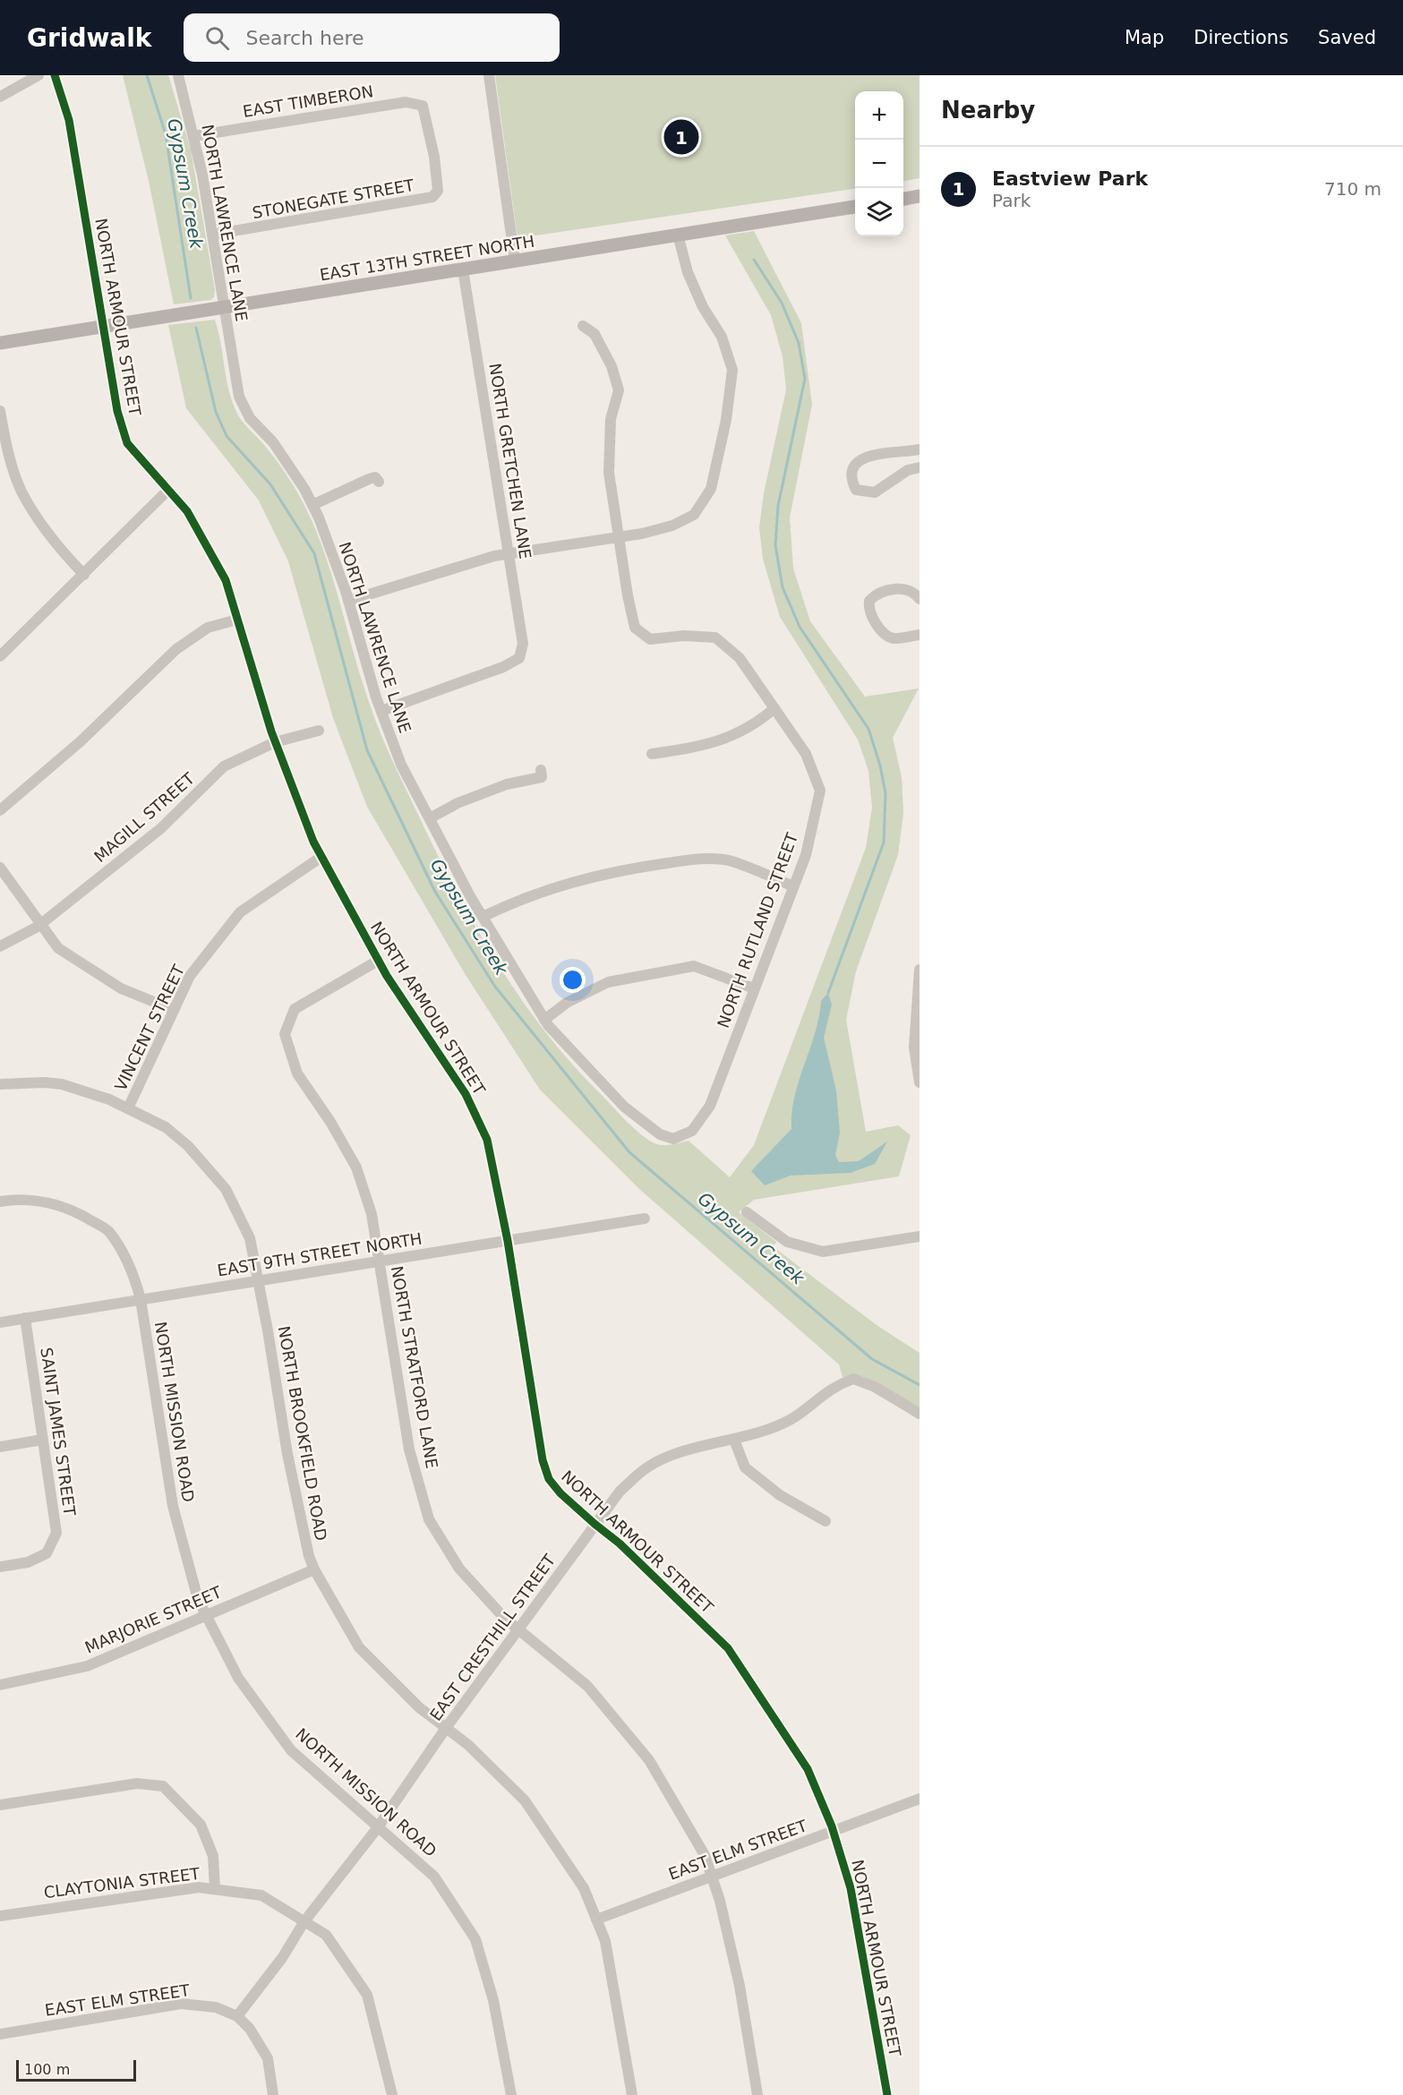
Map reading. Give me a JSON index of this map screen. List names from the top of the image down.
{
  "streets": {
    "main road": ["EAST 13TH STREET NORTH"],
    "street": [
      "EAST TIMBERON",
      "STONEGATE STREET",
      "NORTH LAWRENCE LANE",
      "NORTH ARMOUR STREET",
      "NORTH GRETCHEN LANE",
      "MAGILL STREET",
      "NORTH RUTLAND STREET",
      "VINCENT STREET",
      "EAST 9TH STREET NORTH",
      "NORTH STRATFORD LANE",
      "NORTH MISSION ROAD",
      "SAINT JAMES STREET",
      "NORTH BROOKFIELD ROAD",
      "MARJORIE STREET",
      "EAST CRESTHILL STREET",
      "EAST ELM STREET",
      "CLAYTONIA STREET"
    ]
  },
  "crossings": [
    ["EAST TIMBERON", "STONEGATE STREET"],
    ["EAST TIMBERON", "NORTH LAWRENCE LANE"],
    ["STONEGATE STREET", "NORTH LAWRENCE LANE"],
    ["NORTH LAWRENCE LANE", "EAST 13TH STREET NORTH"],
    ["NORTH LAWRENCE LANE", "NORTH GRETCHEN LANE"],
    ["NORTH LAWRENCE LANE", "NORTH RUTLAND STREET"],
    ["EAST 13TH STREET NORTH", "NORTH ARMOUR STREET"],
    ["EAST 13TH STREET NORTH", "NORTH GRETCHEN LANE"],
    ["NORTH ARMOUR STREET", "MAGILL STREET"],
    ["NORTH ARMOUR STREET", "VINCENT STREET"],
    ["NORTH ARMOUR STREET", "EAST 9TH STREET NORTH"],
    ["NORTH ARMOUR STREET", "NORTH STRATFORD LANE"],
    ["NORTH ARMOUR STREET", "EAST CRESTHILL STREET"],
    ["NORTH ARMOUR STREET", "EAST ELM STREET"],
    ["VINCENT STREET", "NORTH BROOKFIELD ROAD"],
    ["EAST 9TH STREET NORTH", "NORTH STRATFORD LANE"],
    ["EAST 9TH STREET NORTH", "NORTH MISSION ROAD"],
    ["EAST 9TH STREET NORTH", "SAINT JAMES STREET"],
    ["EAST 9TH STREET NORTH", "NORTH BROOKFIELD ROAD"],
    ["NORTH STRATFORD LANE", "EAST CRESTHILL STREET"],
    ["NORTH STRATFORD LANE", "EAST ELM STREET"],
    ["NORTH MISSION ROAD", "MARJORIE STREET"],
    ["NORTH MISSION ROAD", "EAST CRESTHILL STREET"],
    ["NORTH BROOKFIELD ROAD", "MARJORIE STREET"],
    ["NORTH BROOKFIELD ROAD", "EAST CRESTHILL STREET"],
    ["NORTH BROOKFIELD ROAD", "EAST ELM STREET"],
    ["EAST CRESTHILL STREET", "EAST ELM STREET"],
    ["EAST CRESTHILL STREET", "CLAYTONIA STREET"]
  ],
  "water": ["Gypsum Creek"],
  "scale_bar": "100 m",
  "page": {
    "header": "Gridwalk",
    "search": "Search here",
    "nav": ["Map", "Directions", "Saved"],
    "heading": "Nearby",
    "map_buttons": ["+", "−"],
    "pins": "1",
    "list": [
      {
        "mark": "1",
        "name": "Eastview Park",
        "note": "Park",
        "value": "710 m"
      }
    ],
    "scale": "100 m"
  }
}
